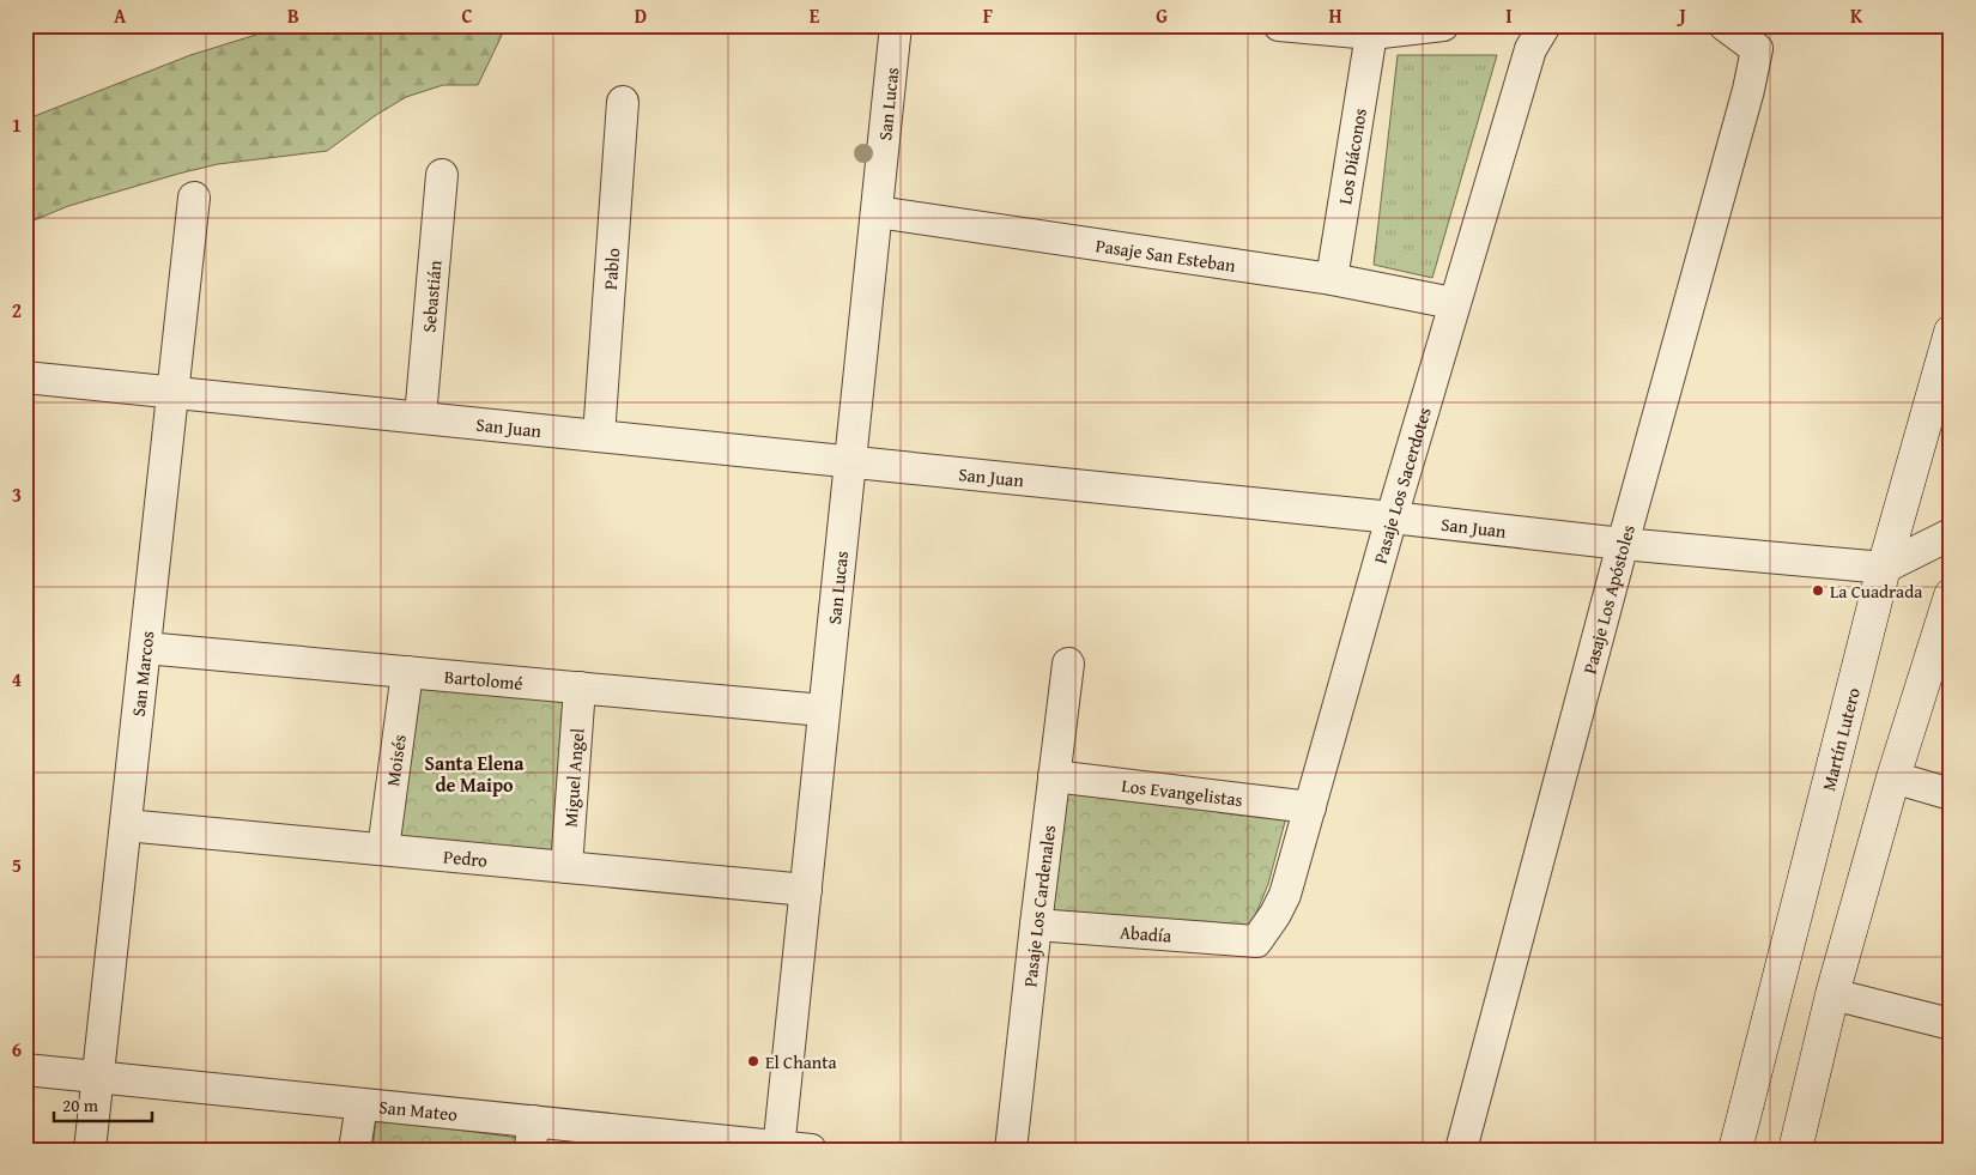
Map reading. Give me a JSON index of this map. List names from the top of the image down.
{
  "streets": {
    "main road": ["Martín Lutero"],
    "street": [
      "San Lucas",
      "Los Diáconos",
      "Pasaje San Esteban",
      "Pablo",
      "Sebastián",
      "San Juan",
      "Pasaje Los Sacerdotes",
      "Pasaje Los Apóstoles",
      "San Marcos",
      "Bartolomé",
      "Moisés",
      "Miguel Angel",
      "Los Evangelistas",
      "Pedro",
      "Pasaje Los Cardenales",
      "Abadía",
      "San Mateo"
    ]
  },
  "crossings": [
    ["San Lucas", "Pasaje San Esteban"],
    ["San Lucas", "San Juan"],
    ["San Lucas", "Bartolomé"],
    ["San Lucas", "Pedro"],
    ["San Lucas", "San Mateo"],
    ["Los Diáconos", "Pasaje San Esteban"],
    ["Pasaje San Esteban", "Pasaje Los Sacerdotes"],
    ["Pablo", "San Juan"],
    ["Sebastián", "San Juan"],
    ["San Juan", "Pasaje Los Sacerdotes"],
    ["San Juan", "Pasaje Los Apóstoles"],
    ["San Juan", "San Marcos"],
    ["San Juan", "Martín Lutero"],
    ["Pasaje Los Sacerdotes", "Los Evangelistas"],
    ["Pasaje Los Sacerdotes", "Abadía"],
    ["San Marcos", "Bartolomé"],
    ["San Marcos", "Pedro"],
    ["San Marcos", "San Mateo"],
    ["Bartolomé", "Moisés"],
    ["Bartolomé", "Miguel Angel"],
    ["Moisés", "Pedro"],
    ["Miguel Angel", "Pedro"],
    ["Los Evangelistas", "Pasaje Los Cardenales"],
    ["Pasaje Los Cardenales", "Abadía"]
  ],
  "districts": ["Santa Elena de Maipo"],
  "places": ["La Cuadrada", "El Chanta"],
  "scale_bar": "20 m",
  "grid": {
    "columns": [
      "A",
      "B",
      "C",
      "D",
      "E",
      "F",
      "G",
      "H",
      "I",
      "J",
      "K"
    ],
    "rows": [
      "1",
      "2",
      "3",
      "4",
      "5",
      "6"
    ]
  }
}
